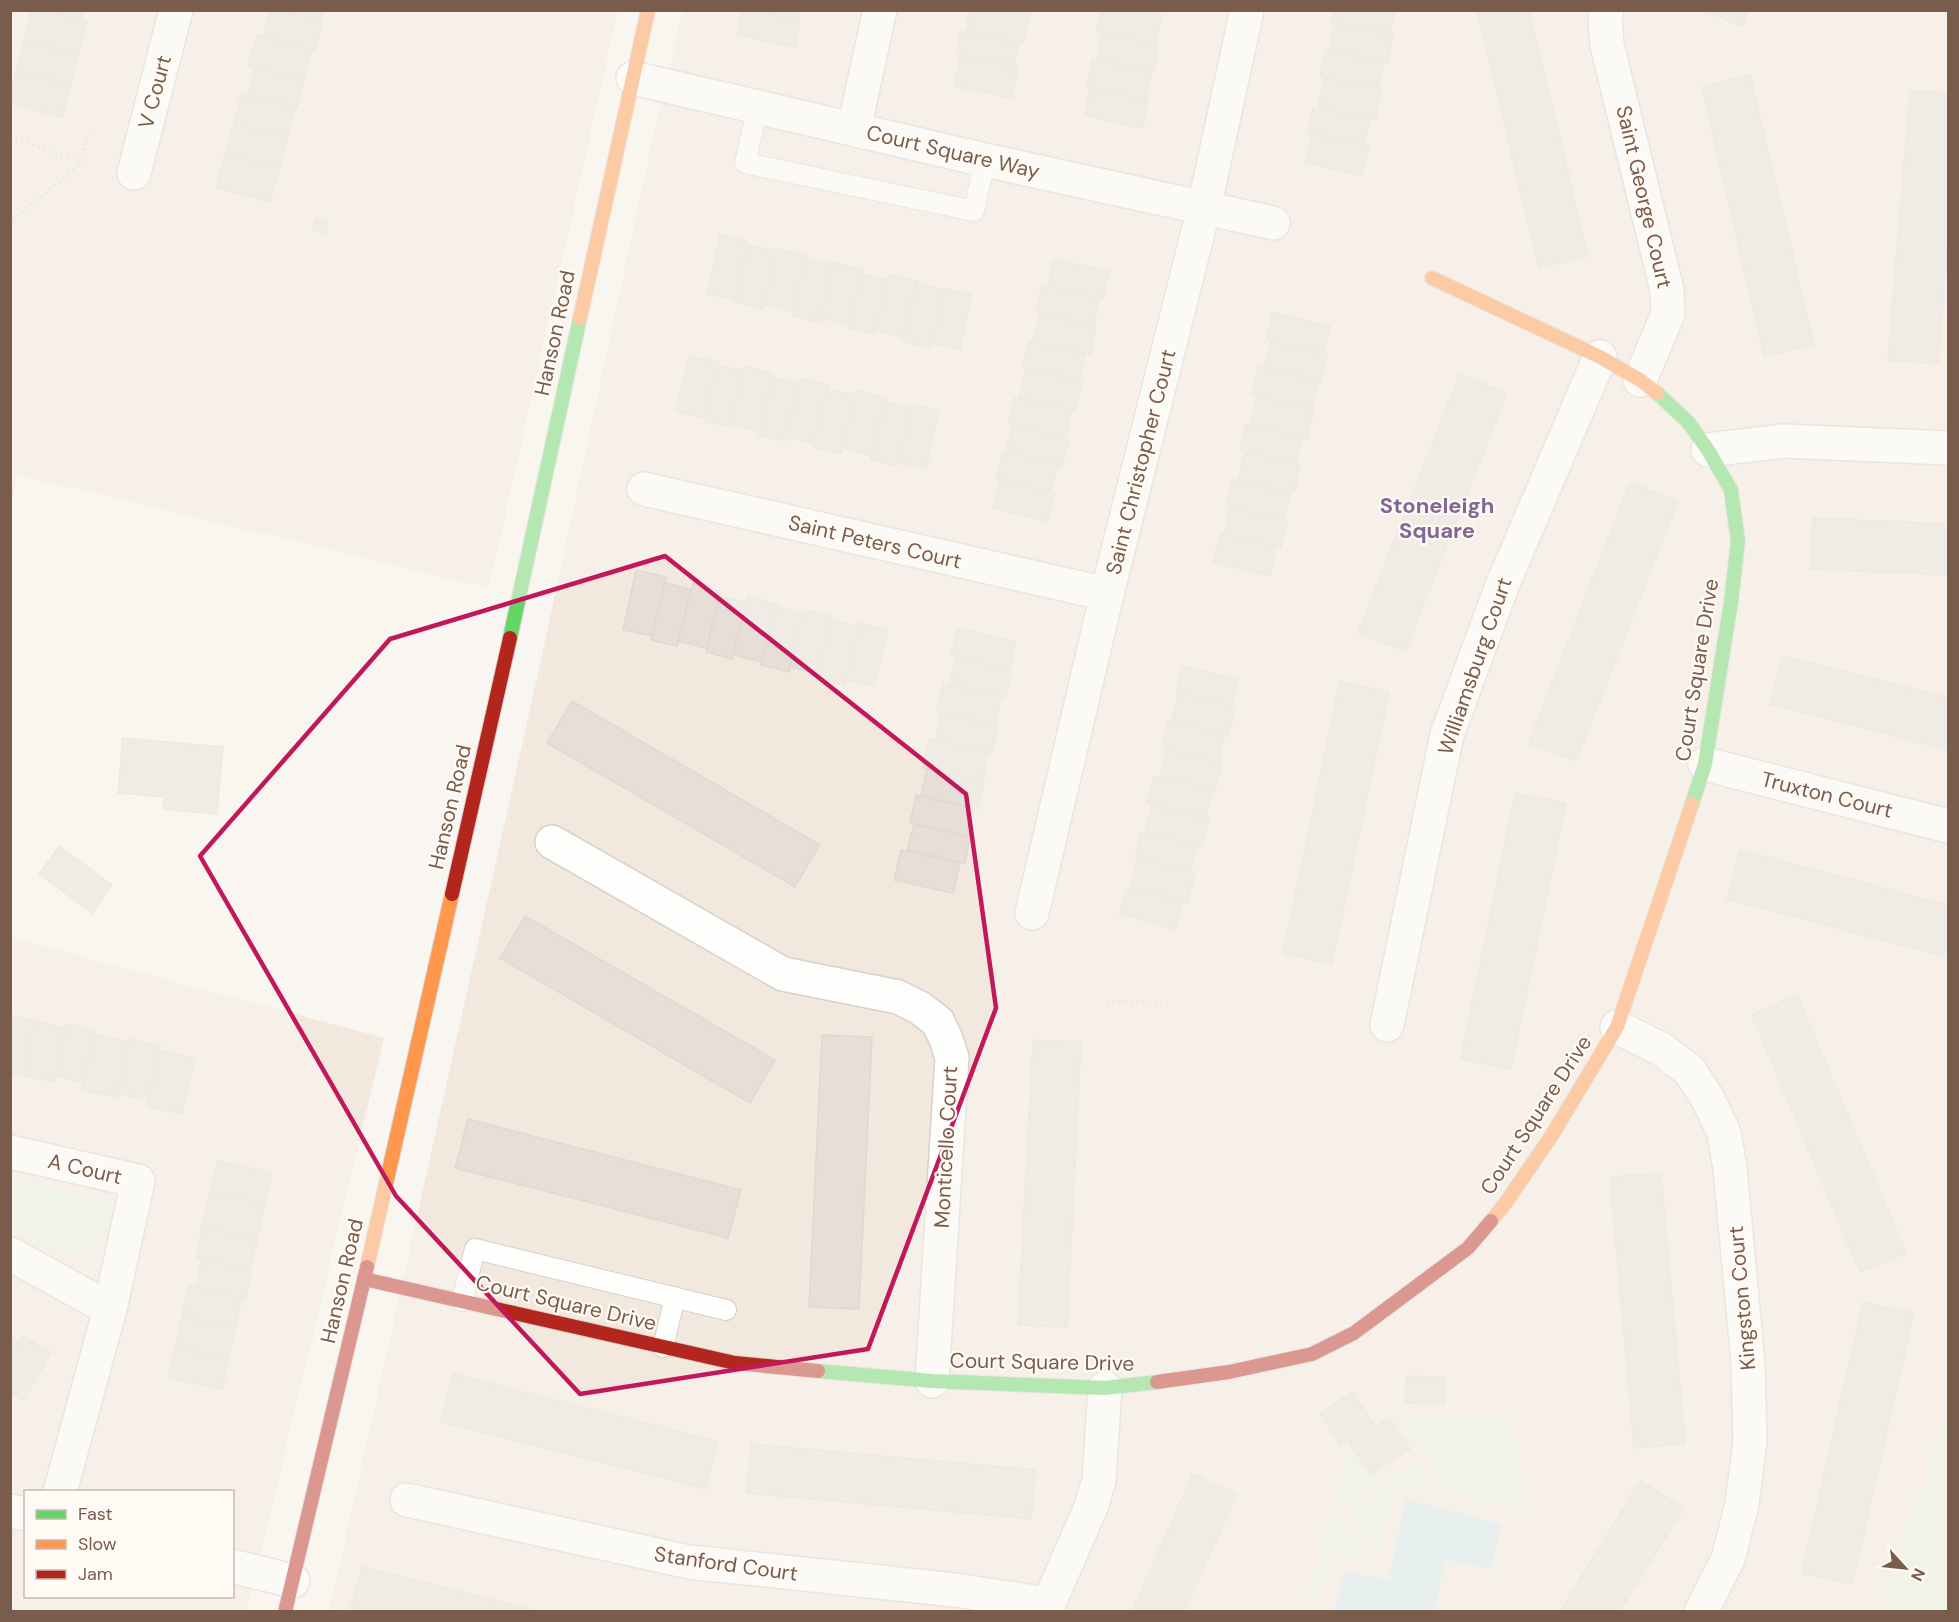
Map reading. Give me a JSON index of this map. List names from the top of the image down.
{
  "streets": {
    "street": [
      "V Court",
      "Court Square Way",
      "Saint George Court",
      "Hanson Road",
      "Saint Christopher Court",
      "Saint Peters Court",
      "Williamsburg Court",
      "Court Square Drive",
      "Truxton Court",
      "Monticello Court",
      "A Court",
      "Kingston Court",
      "Stanford Court"
    ]
  },
  "crossings": [
    ["Court Square Way", "Hanson Road"],
    ["Court Square Way", "Saint Christopher Court"],
    ["Saint George Court", "Court Square Drive"],
    ["Hanson Road", "Court Square Drive"],
    ["Saint Christopher Court", "Saint Peters Court"],
    ["Williamsburg Court", "Court Square Drive"],
    ["Court Square Drive", "Truxton Court"],
    ["Court Square Drive", "Monticello Court"],
    ["Court Square Drive", "Kingston Court"],
    ["Court Square Drive", "Stanford Court"]
  ],
  "districts": ["Stoneleigh Square"],
  "legend": ["Fast", "Slow", "Jam"],
  "north": "bottom right"
}
